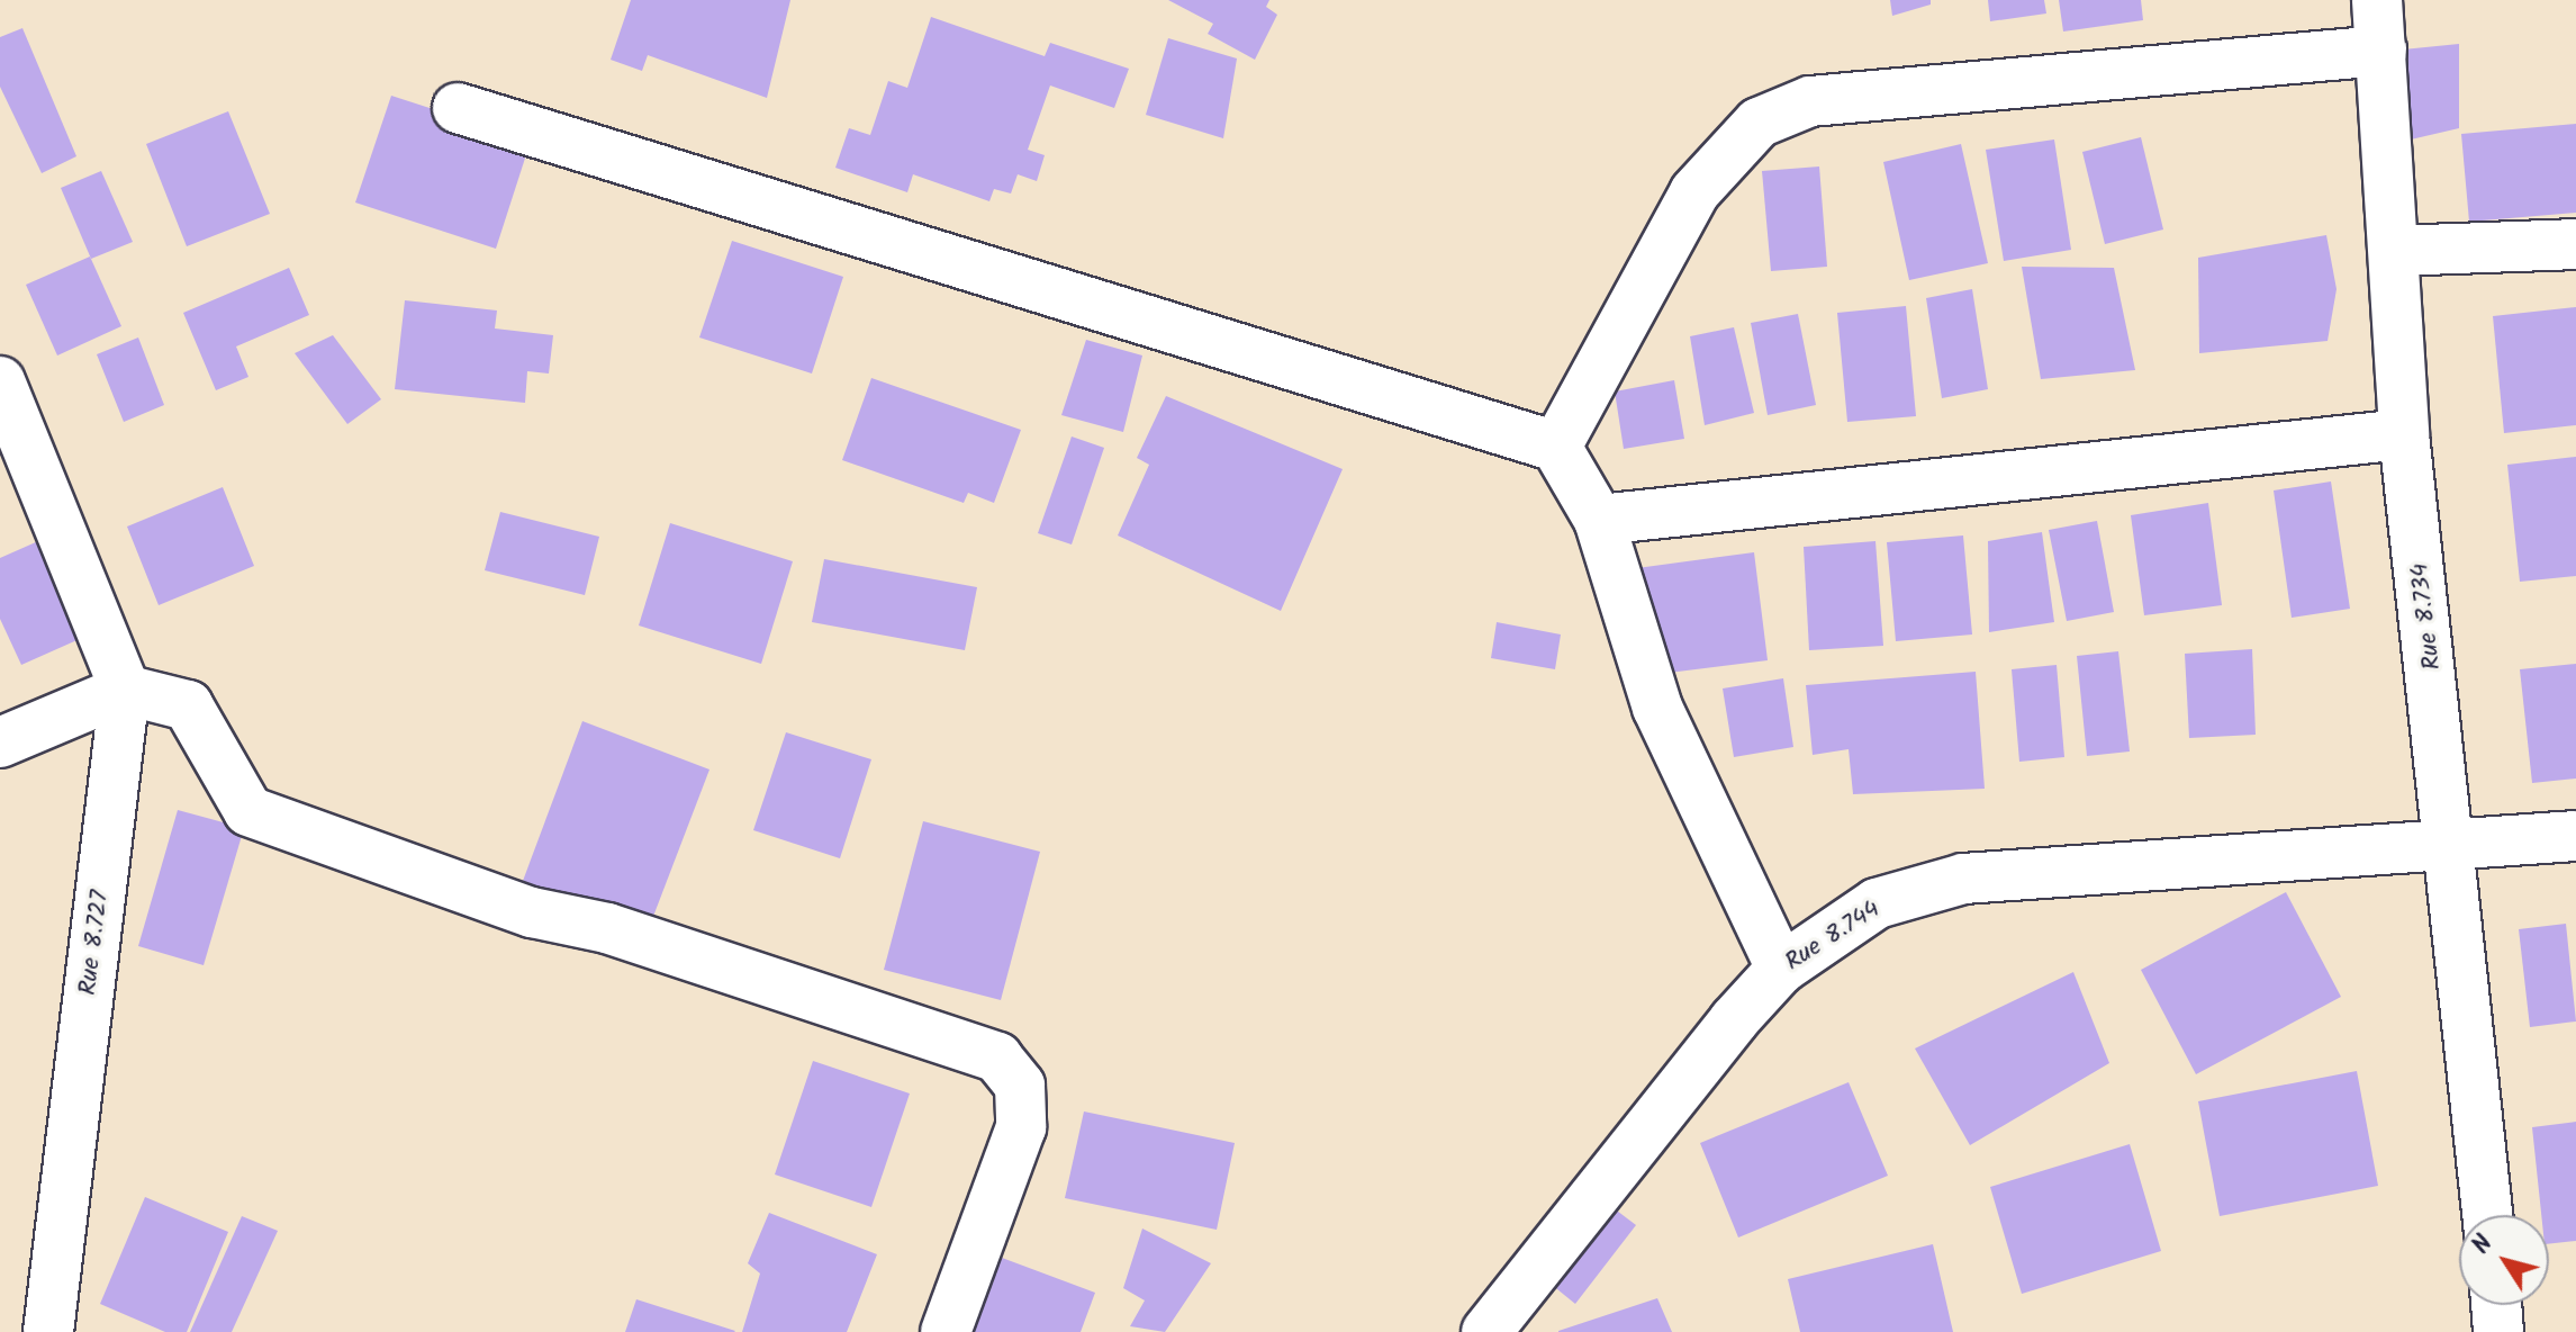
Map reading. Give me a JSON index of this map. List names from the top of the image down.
{
  "streets": {
    "street": ["Rue 8.734", "Rue 8.744", "Rue 8.727"]
  },
  "crossings": [
    ["Rue 8.734", "Rue 8.744"]
  ],
  "north": "top left"
}
